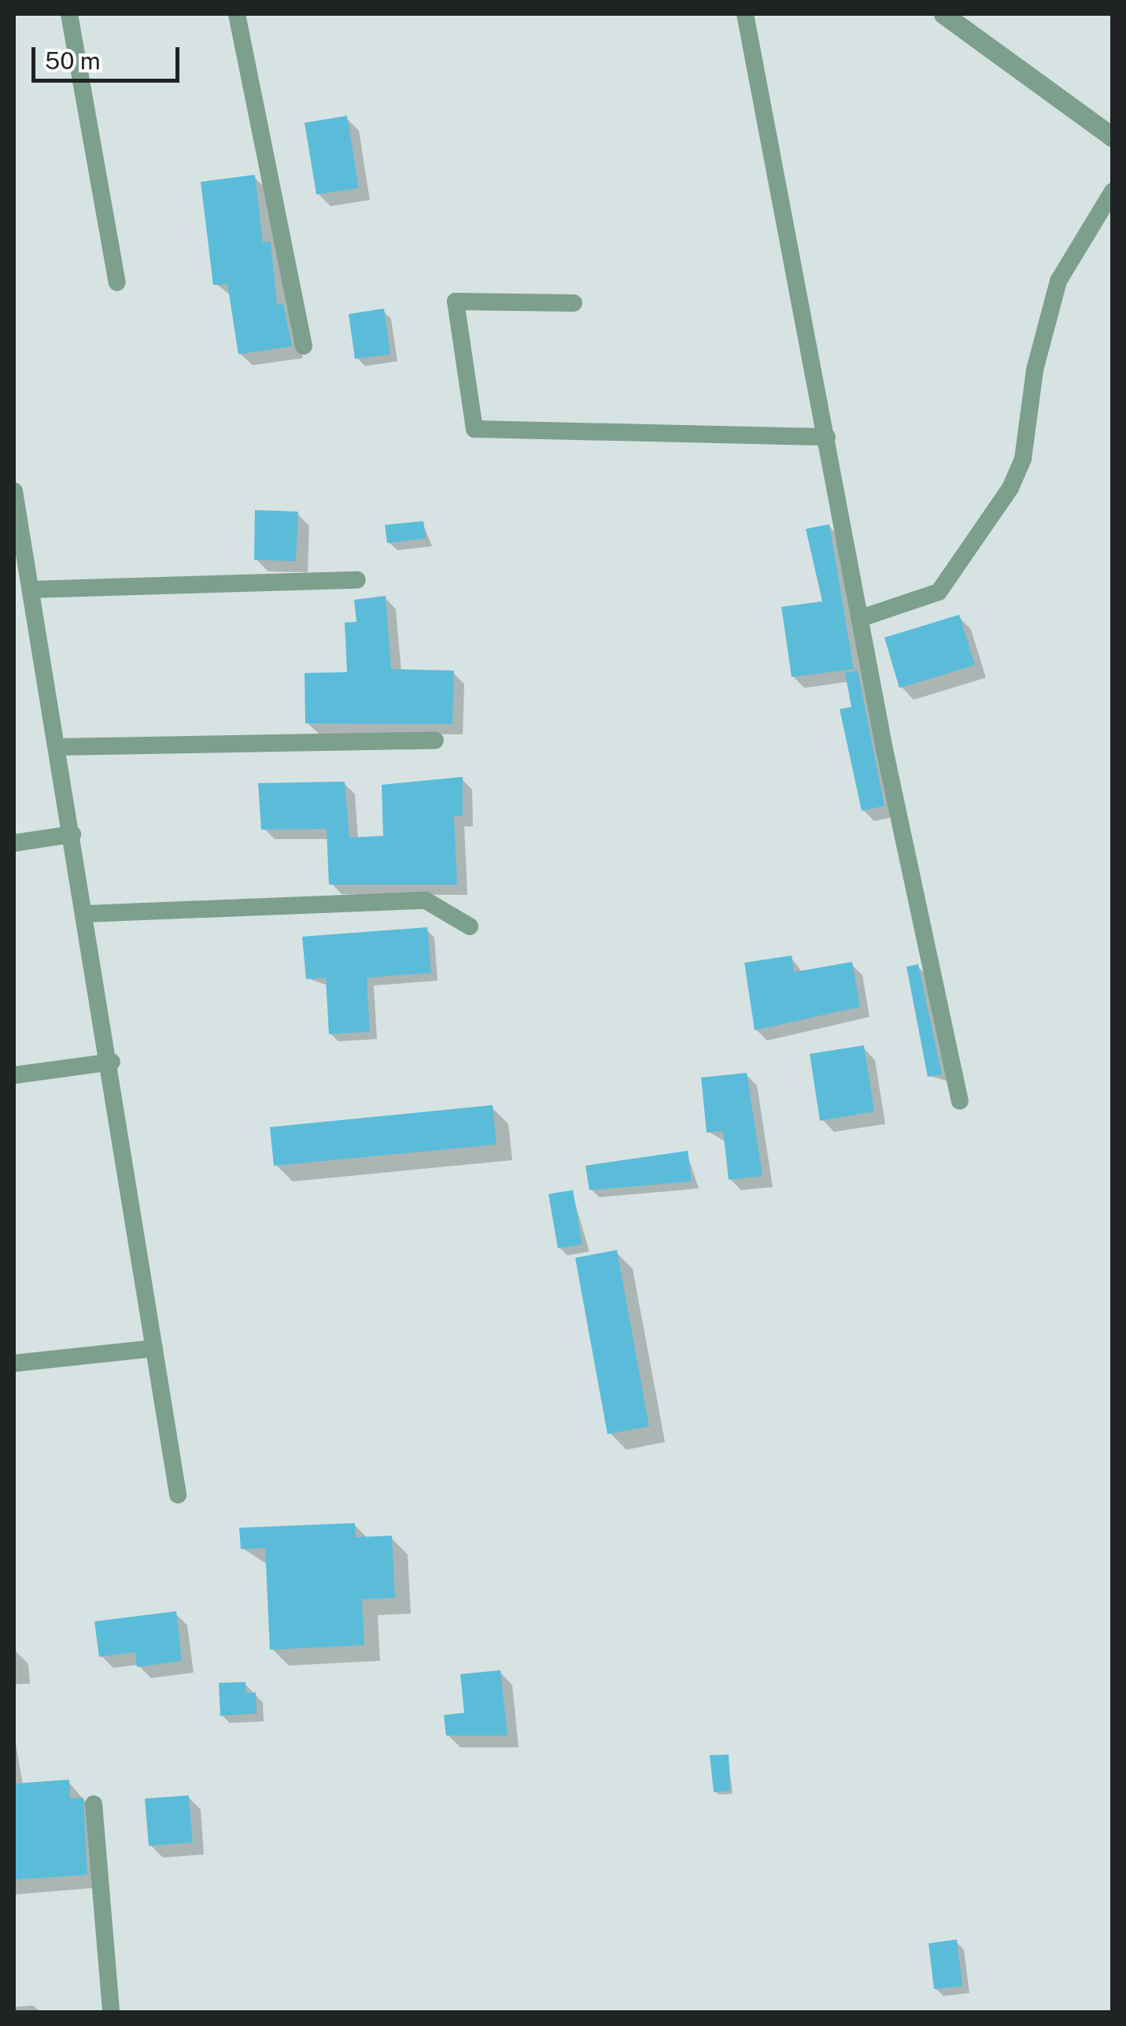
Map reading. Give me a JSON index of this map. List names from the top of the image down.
{
  "scale_bar": "50 m"
}
